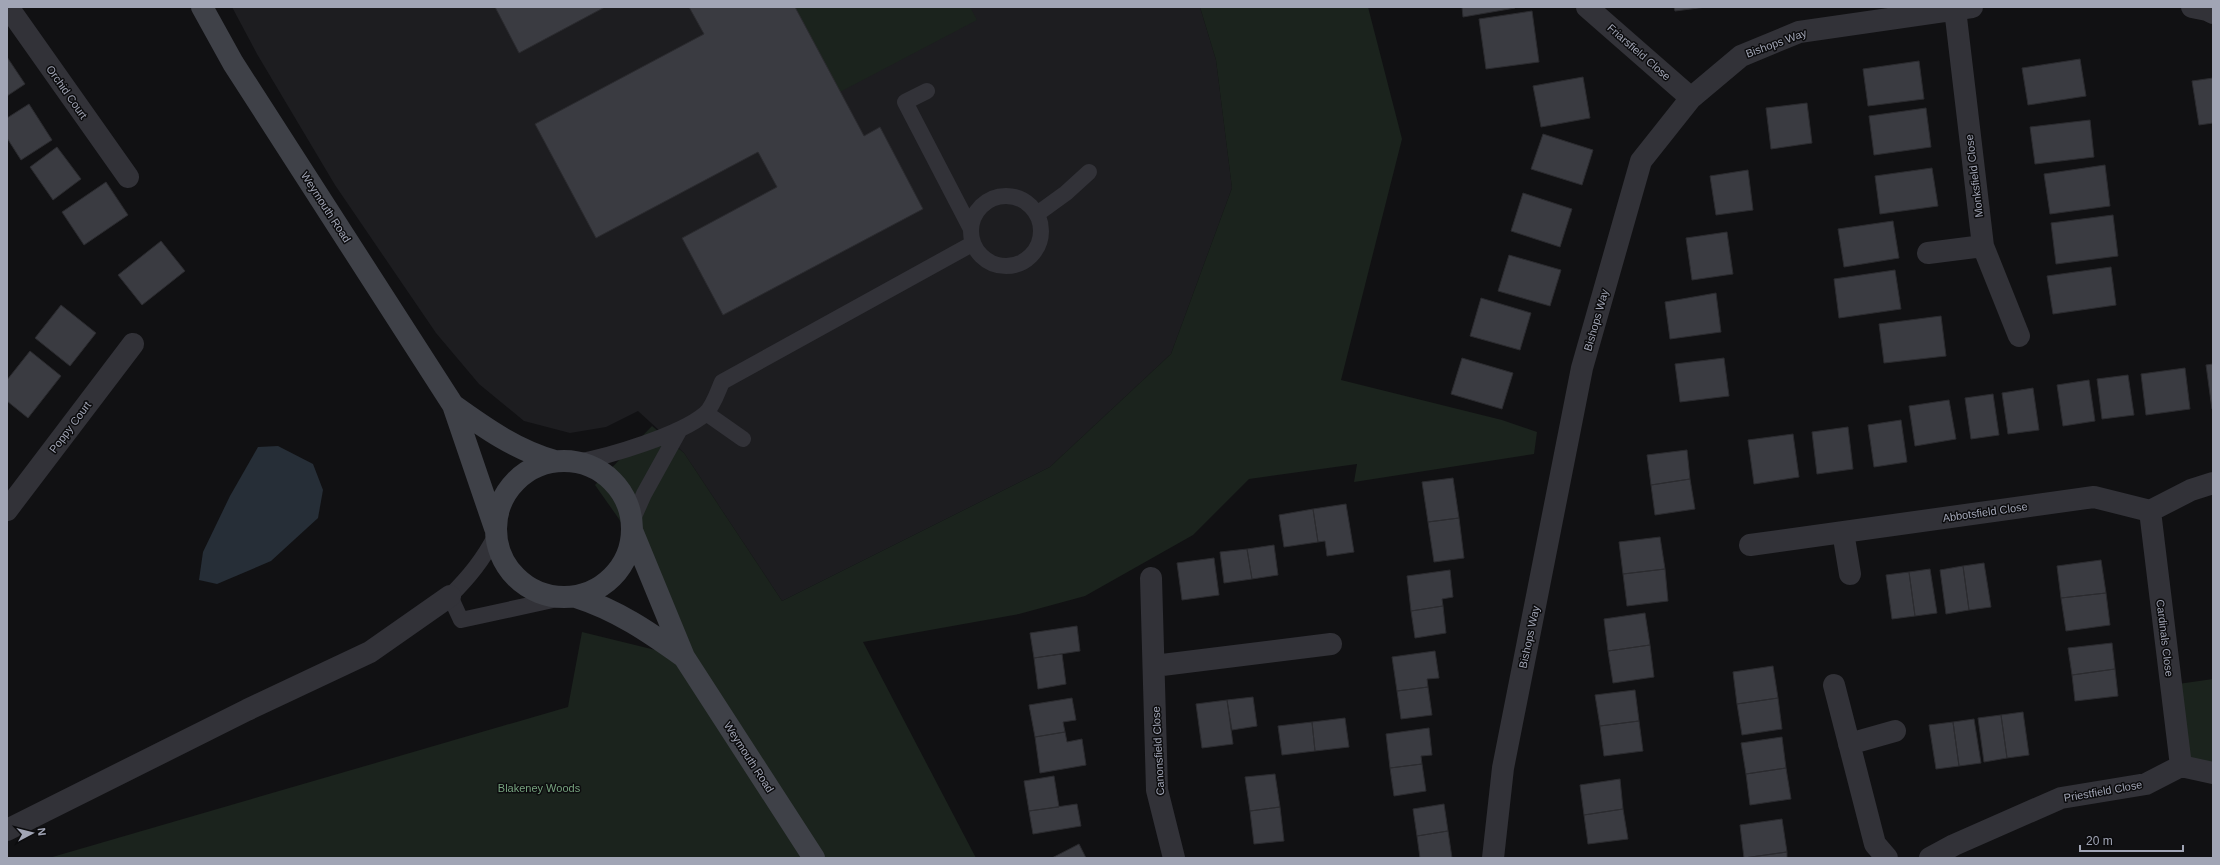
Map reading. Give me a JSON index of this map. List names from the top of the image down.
{
  "streets": {
    "street": [
      "Bishops Way",
      "Friarsfield Close",
      "Orchid Court",
      "Monksfield Close",
      "Weymouth Road",
      "Poppy Court",
      "Abbotsfield Close",
      "Cardinals Close",
      "Canonsfield Close",
      "Priestfield Close"
    ]
  },
  "crossings": [
    ["Bishops Way", "Friarsfield Close"],
    ["Bishops Way", "Monksfield Close"],
    ["Abbotsfield Close", "Cardinals Close"],
    ["Cardinals Close", "Priestfield Close"]
  ],
  "parks": ["Blakeney Woods"],
  "scale_bar": "20 m",
  "north": "right"
}
